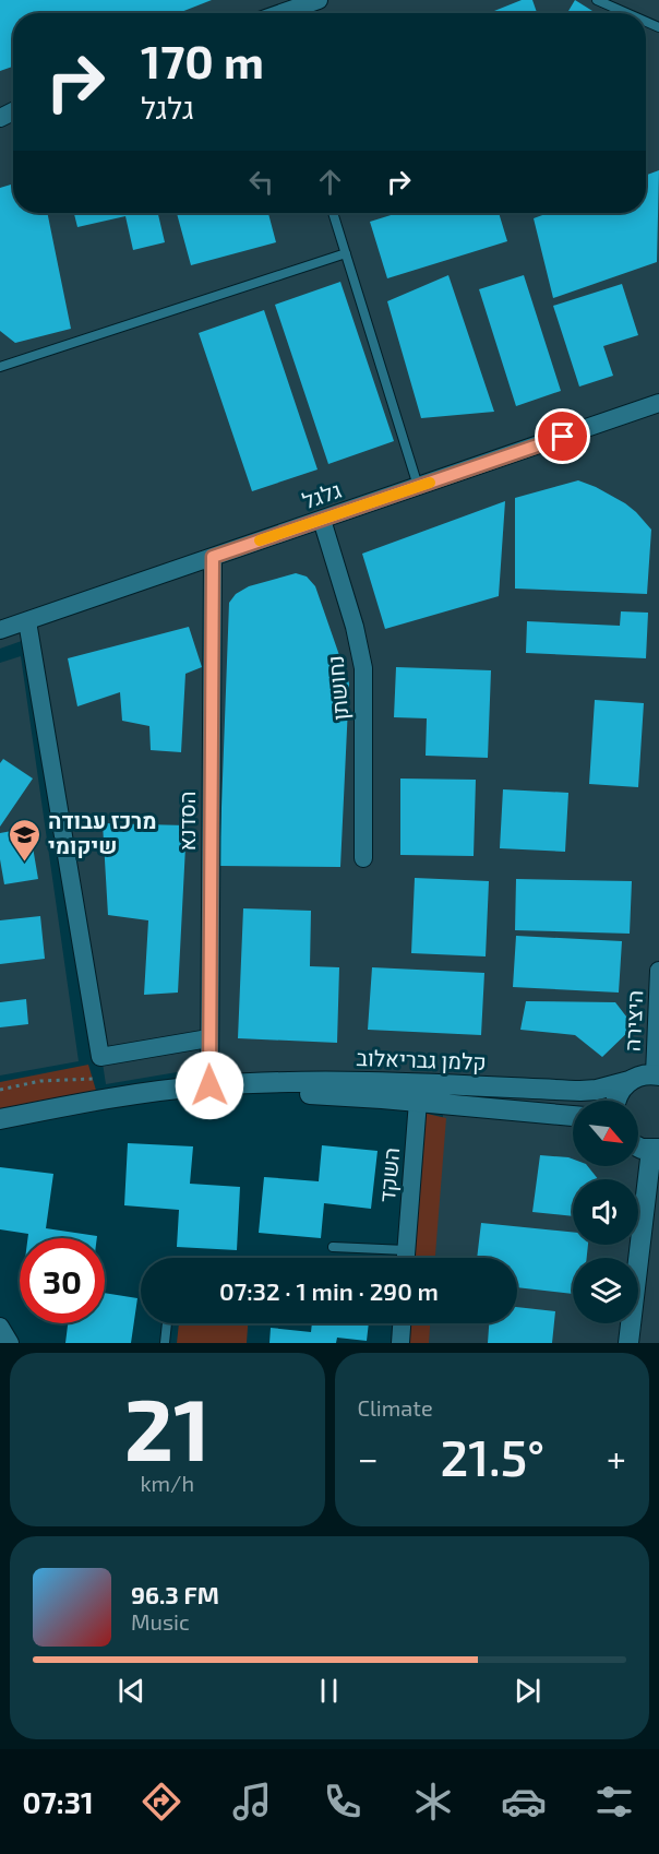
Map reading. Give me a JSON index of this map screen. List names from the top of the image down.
{
  "streets": {
    "street": [
      "גלגל",
      "נחושתן",
      "הסדנא",
      "היצירה",
      "קלמן גבריאלוב",
      "השקד"
    ]
  },
  "crossings": [
    ["גלגל", "נחושתן"],
    ["גלגל", "הסדנא"],
    ["הסדנא", "קלמן גבריאלוב"],
    ["היצירה", "קלמן גבריאלוב"],
    ["קלמן גבריאלוב", "השקד"]
  ],
  "places": {
    "school or university": ["מרכז עבודה שיקומי"]
  },
  "north": "bottom right",
  "page": {
    "turn": ["170 m", "גלגל"],
    "limit": "30",
    "trip": "07:32 · 1 min · 290 m",
    "tile": [
      ["21", "km/h"],
      "Climate"
    ],
    "heat": ["−", "21.5°", "+"],
    "song": ["96.3 FM", "Music"],
    "tabs": "07:31"
  }
}
